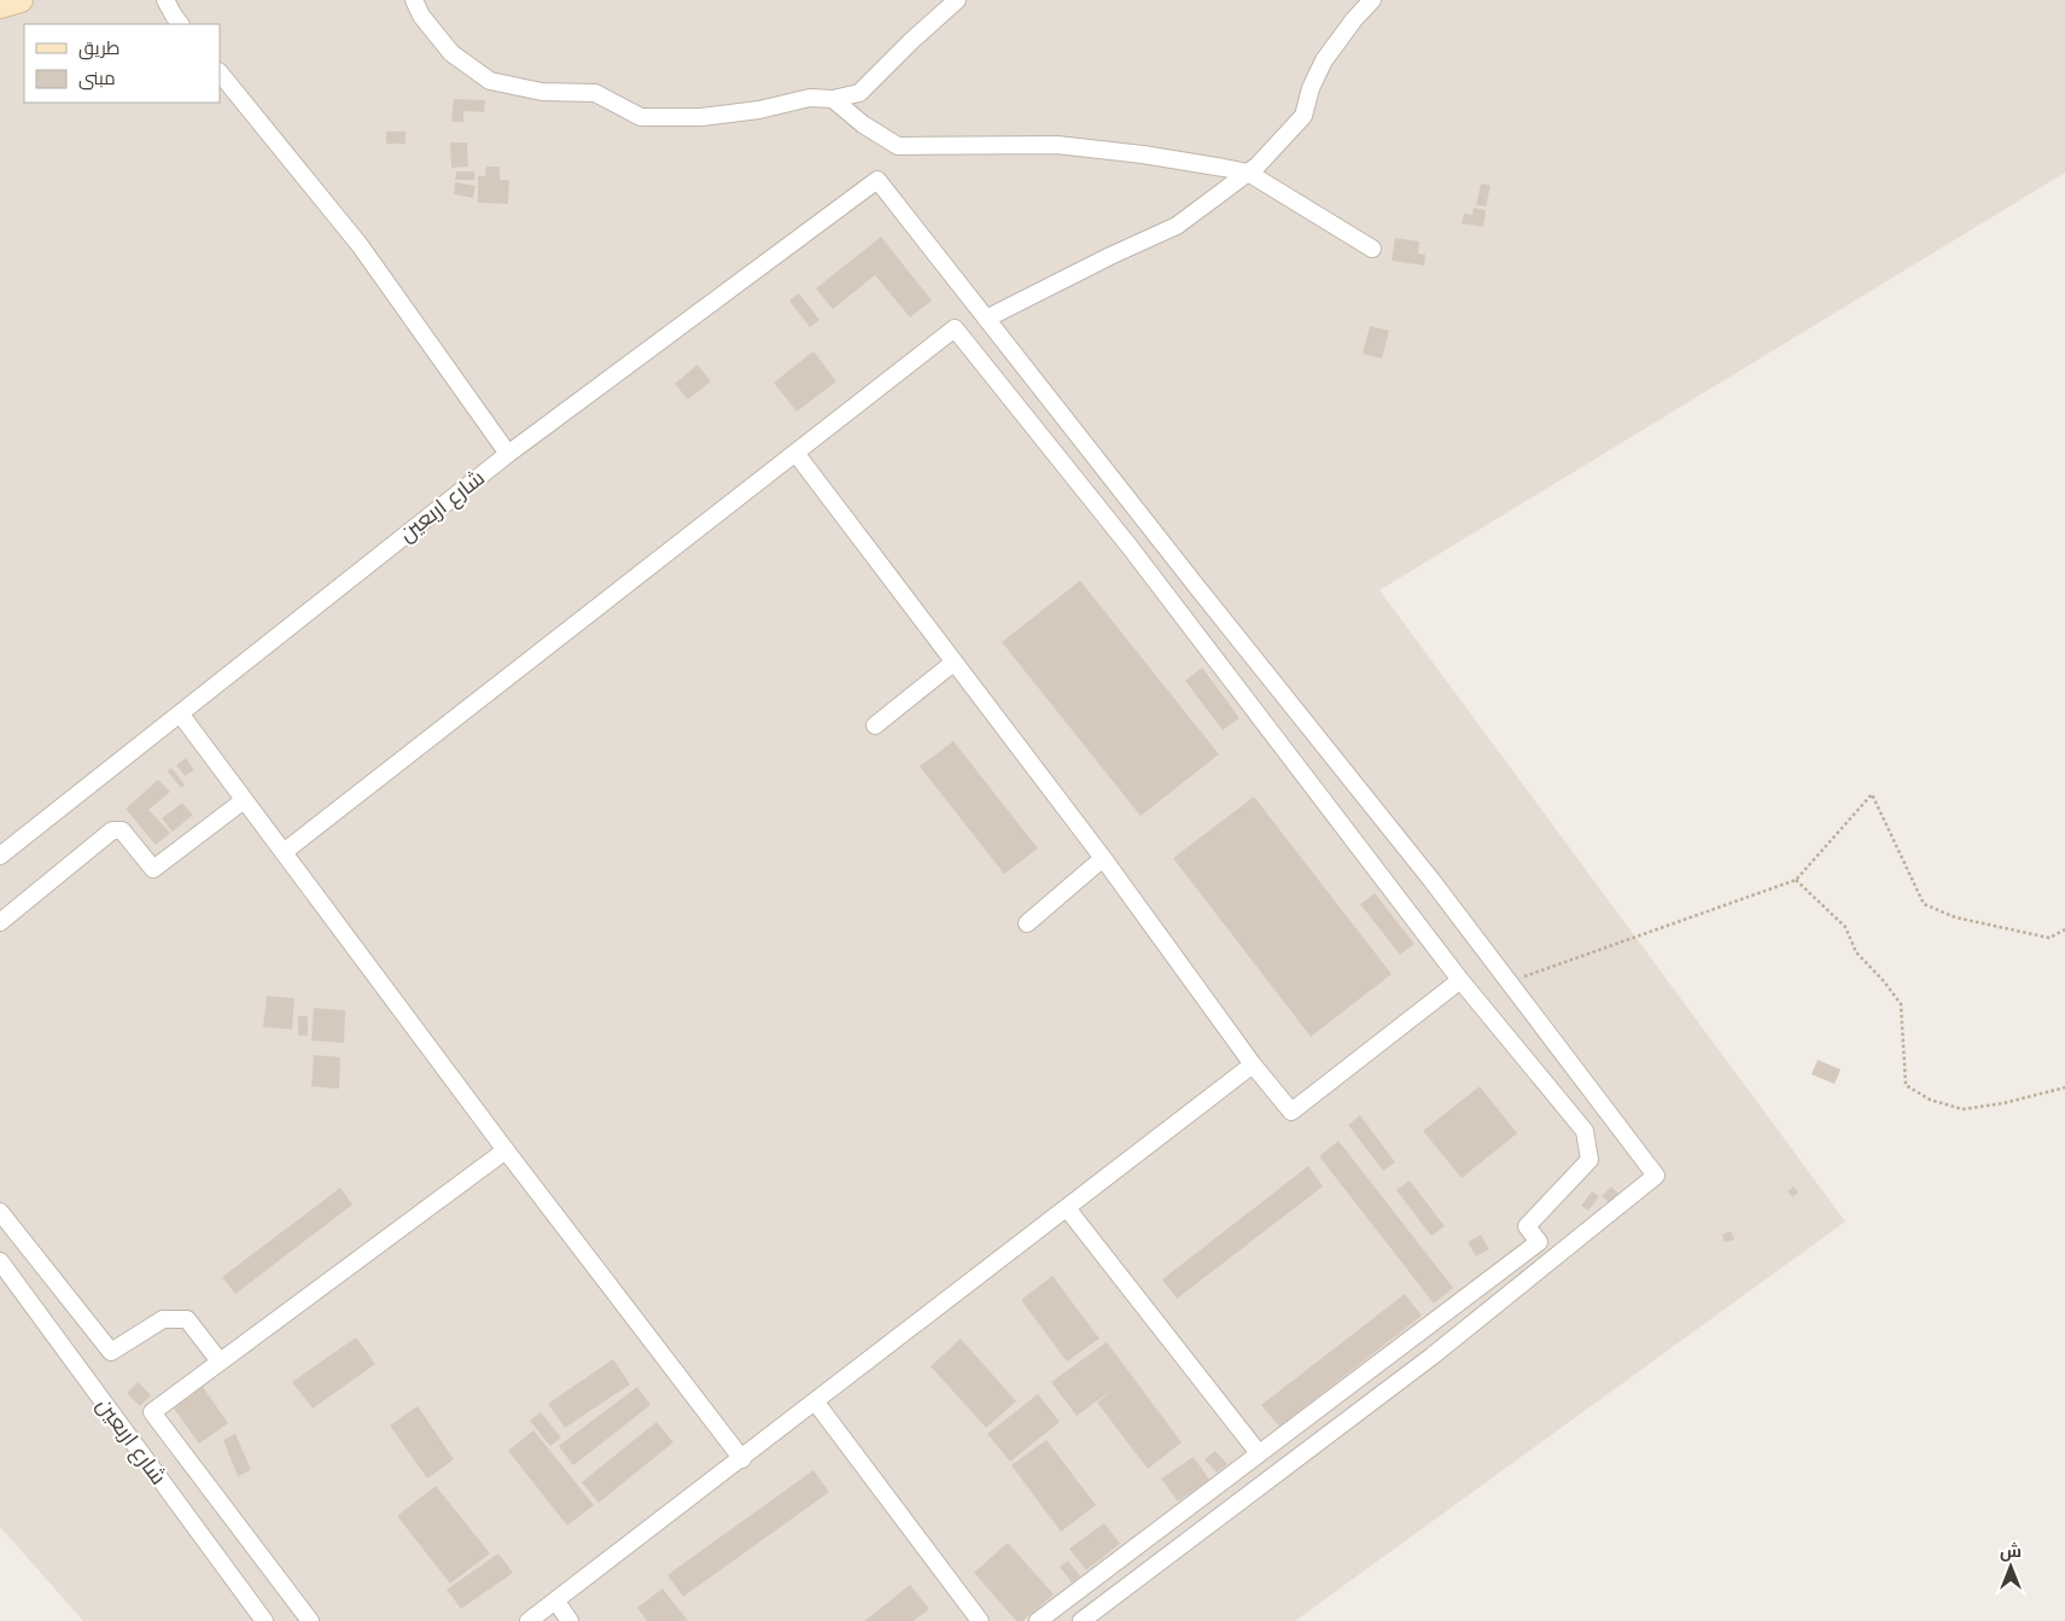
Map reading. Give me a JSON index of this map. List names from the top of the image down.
{
  "streets": {
    "street": ["شارع اربعين"]
  },
  "legend": ["طريق", "مبنى"],
  "north": "top"
}
